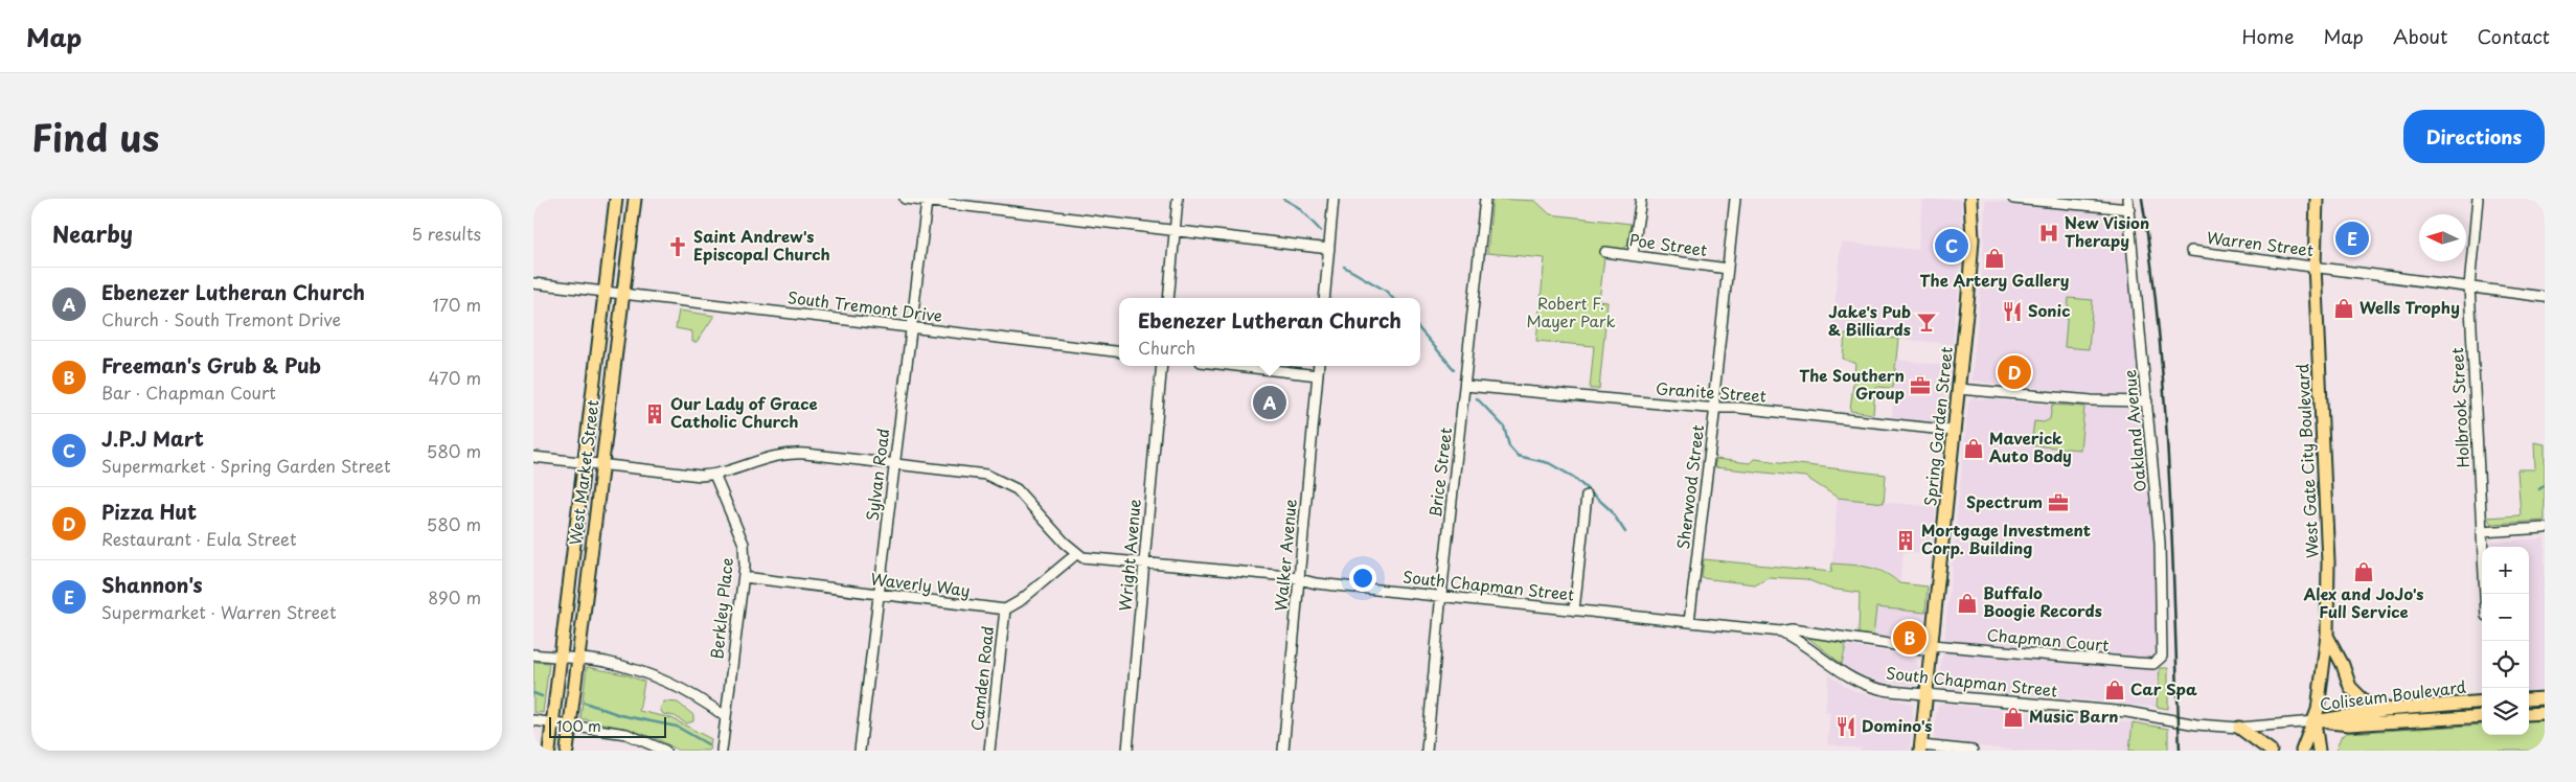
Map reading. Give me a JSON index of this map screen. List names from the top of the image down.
{
  "streets": {
    "main road": [
      "Spring Garden Street",
      "West Gate City Boulevard",
      "West Market Street",
      "Coliseum Boulevard"
    ],
    "street": [
      "Warren Street",
      "Poe Street",
      "South Tremont Drive",
      "Granite Street",
      "Holbrook Street",
      "Oakland Avenue",
      "Brice Street",
      "Sylvan Road",
      "Sherwood Street",
      "Wright Avenue",
      "Walker Avenue",
      "Waverly Way",
      "South Chapman Street",
      "Berkley Place",
      "Chapman Court",
      "Camden Road"
    ]
  },
  "crossings": [
    ["Warren Street", "Holbrook Street"],
    ["Warren Street", "West Gate City Boulevard"],
    ["Poe Street", "Sherwood Street"],
    ["South Tremont Drive", "West Market Street"],
    ["South Tremont Drive", "Sylvan Road"],
    ["Granite Street", "Spring Garden Street"],
    ["Granite Street", "Brice Street"],
    ["Granite Street", "Sherwood Street"],
    ["Spring Garden Street", "South Chapman Street"],
    ["Spring Garden Street", "Chapman Court"],
    ["Oakland Avenue", "Chapman Court"],
    ["West Gate City Boulevard", "South Chapman Street"],
    ["West Gate City Boulevard", "Coliseum Boulevard"],
    ["Brice Street", "South Chapman Street"],
    ["Sylvan Road", "Waverly Way"],
    ["Sherwood Street", "South Chapman Street"],
    ["Wright Avenue", "South Chapman Street"],
    ["Walker Avenue", "South Chapman Street"],
    ["Waverly Way", "Berkley Place"],
    ["Waverly Way", "Camden Road"],
    ["South Chapman Street", "Chapman Court"],
    ["South Chapman Street", "Coliseum Boulevard"]
  ],
  "parks": ["Robert F. Mayer Park"],
  "places": {
    "hospital": ["New Vision Therapy"],
    "church": ["Saint Andrew's Episcopal Church"],
    "shop": [
      "The Artery Gallery",
      "Wells Trophy",
      "Maverick Auto Body",
      "Alex and JoJo's Full Service",
      "Buffalo Boogie Records",
      "Car Spa",
      "Music Barn"
    ],
    "restaurant": ["Sonic", "Domino's"],
    "bar": ["Jake's Pub & Billiards"],
    "office": ["The Southern Group", "Spectrum"],
    "building": ["Our Lady of Grace Catholic Church", "Mortgage Investment Corp. Building"]
  },
  "scale_bar": "100 m",
  "north": "left",
  "page": {
    "header": "Map",
    "nav": [
      "Home",
      "Map",
      "About",
      "Contact"
    ],
    "title": "Find us",
    "buttons": "Directions",
    "heading": ["Nearby", "5 results"],
    "pins": [
      "E",
      "C",
      "D",
      "A",
      "B"
    ],
    "list": [
      {
        "mark": "A",
        "name": "Ebenezer Lutheran Church",
        "note": "Church · South Tremont Drive",
        "value": "170 m"
      },
      {
        "mark": "B",
        "name": "Freeman's Grub & Pub",
        "note": "Bar · Chapman Court",
        "value": "470 m"
      },
      {
        "mark": "C",
        "name": "J.P.J Mart",
        "note": "Supermarket · Spring Garden Street",
        "value": "580 m"
      },
      {
        "mark": "D",
        "name": "Pizza Hut",
        "note": "Restaurant · Eula Street",
        "value": "580 m"
      },
      {
        "mark": "E",
        "name": "Shannon's",
        "note": "Supermarket · Warren Street",
        "value": "890 m"
      }
    ],
    "popup": ["Ebenezer Lutheran Church", "Church"],
    "map_buttons": ["+", "−"],
    "scale": "100 m"
  }
}
